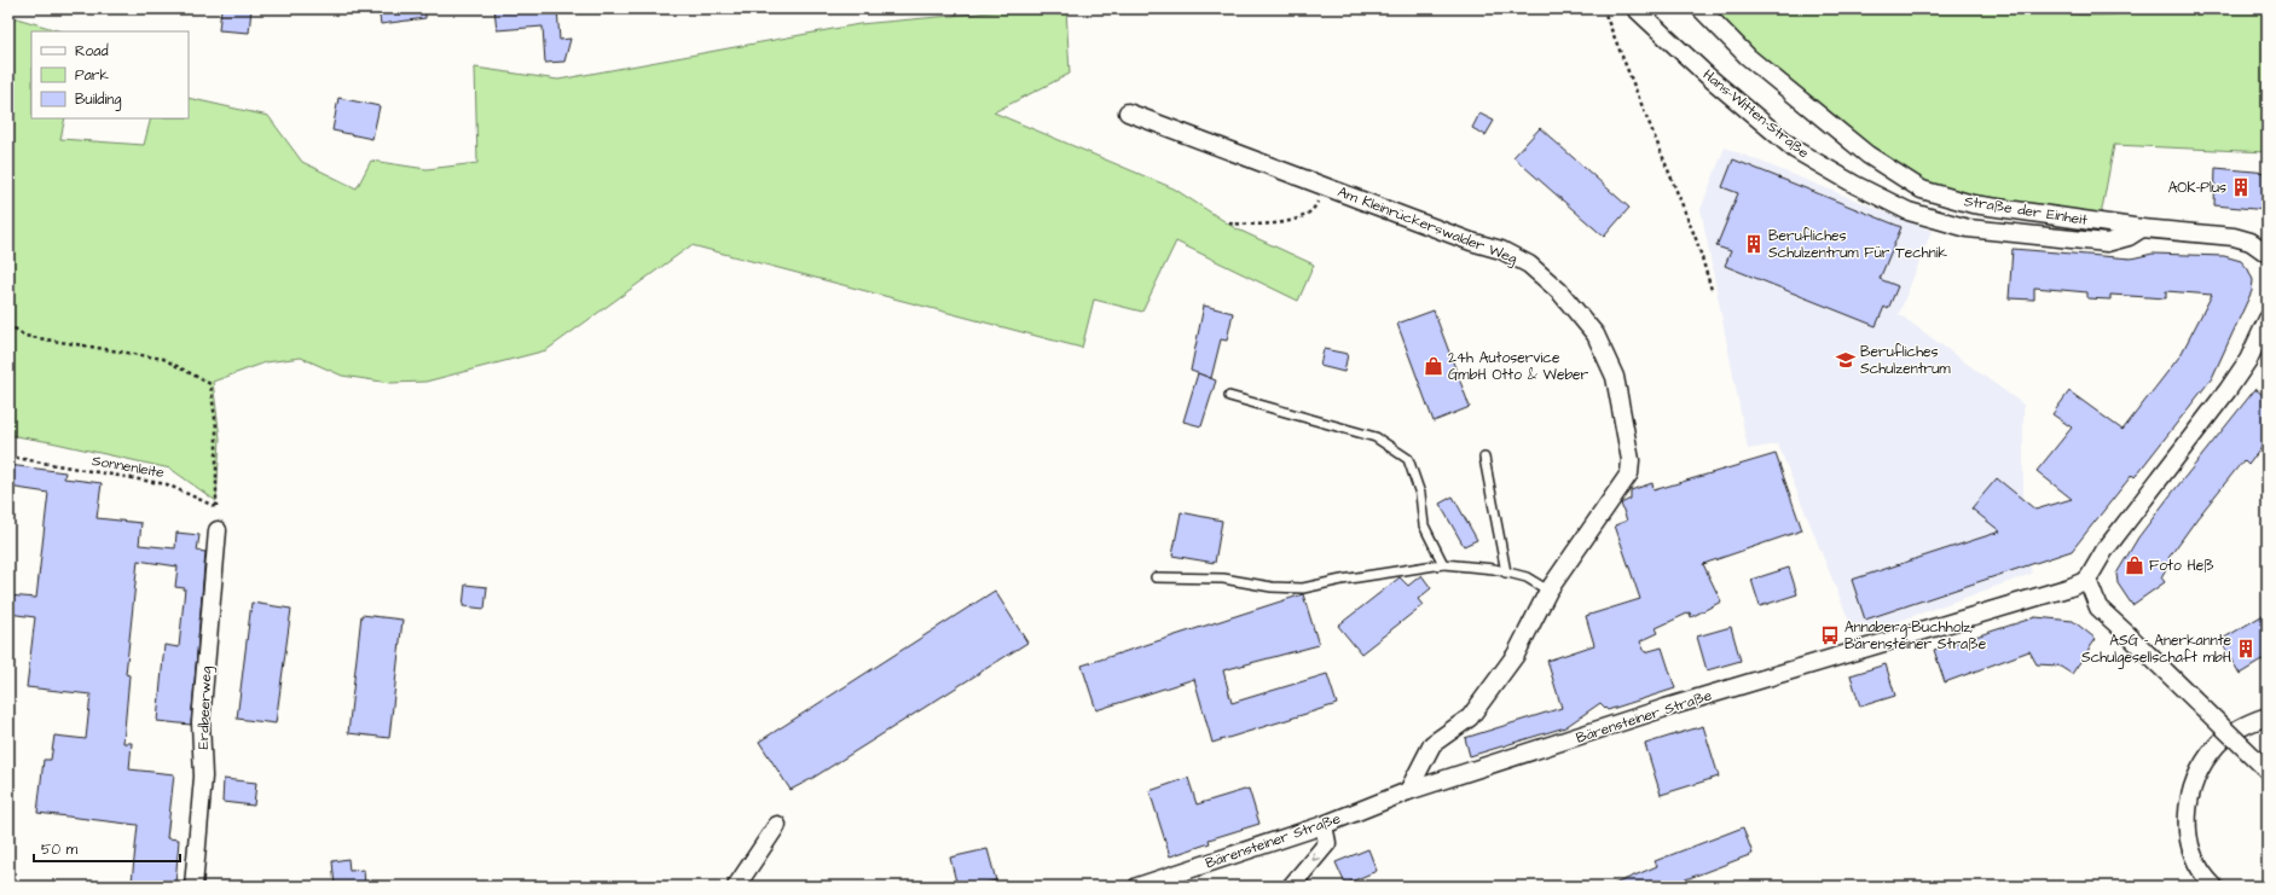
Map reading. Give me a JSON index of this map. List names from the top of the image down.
{
  "streets": {
    "street": [
      "Hans-Witten-Straße",
      "Straße der Einheit",
      "Am Kleinrückerswalder Weg",
      "Erdbeerweg",
      "Bärensteiner Straße"
    ],
    "path": ["Sonnenleite"]
  },
  "crossings": [
    ["Hans-Witten-Straße", "Straße der Einheit"],
    ["Am Kleinrückerswalder Weg", "Bärensteiner Straße"]
  ],
  "places": {
    "building": ["AOK-Plus", "Berufliches Schulzentrum Für Technik", "ASG - Anerkannte Schulgesellschaft mbH"],
    "school or university": ["Berufliches Schulzentrum"],
    "shop": ["24h Autoservice GmbH Otto & Weber", "Foto Heß"],
    "bus stop": ["Annaberg-Buchholz, Bärensteiner Straße"]
  },
  "legend": ["Road", "Park", "Building"],
  "scale_bar": "50 m"
}
